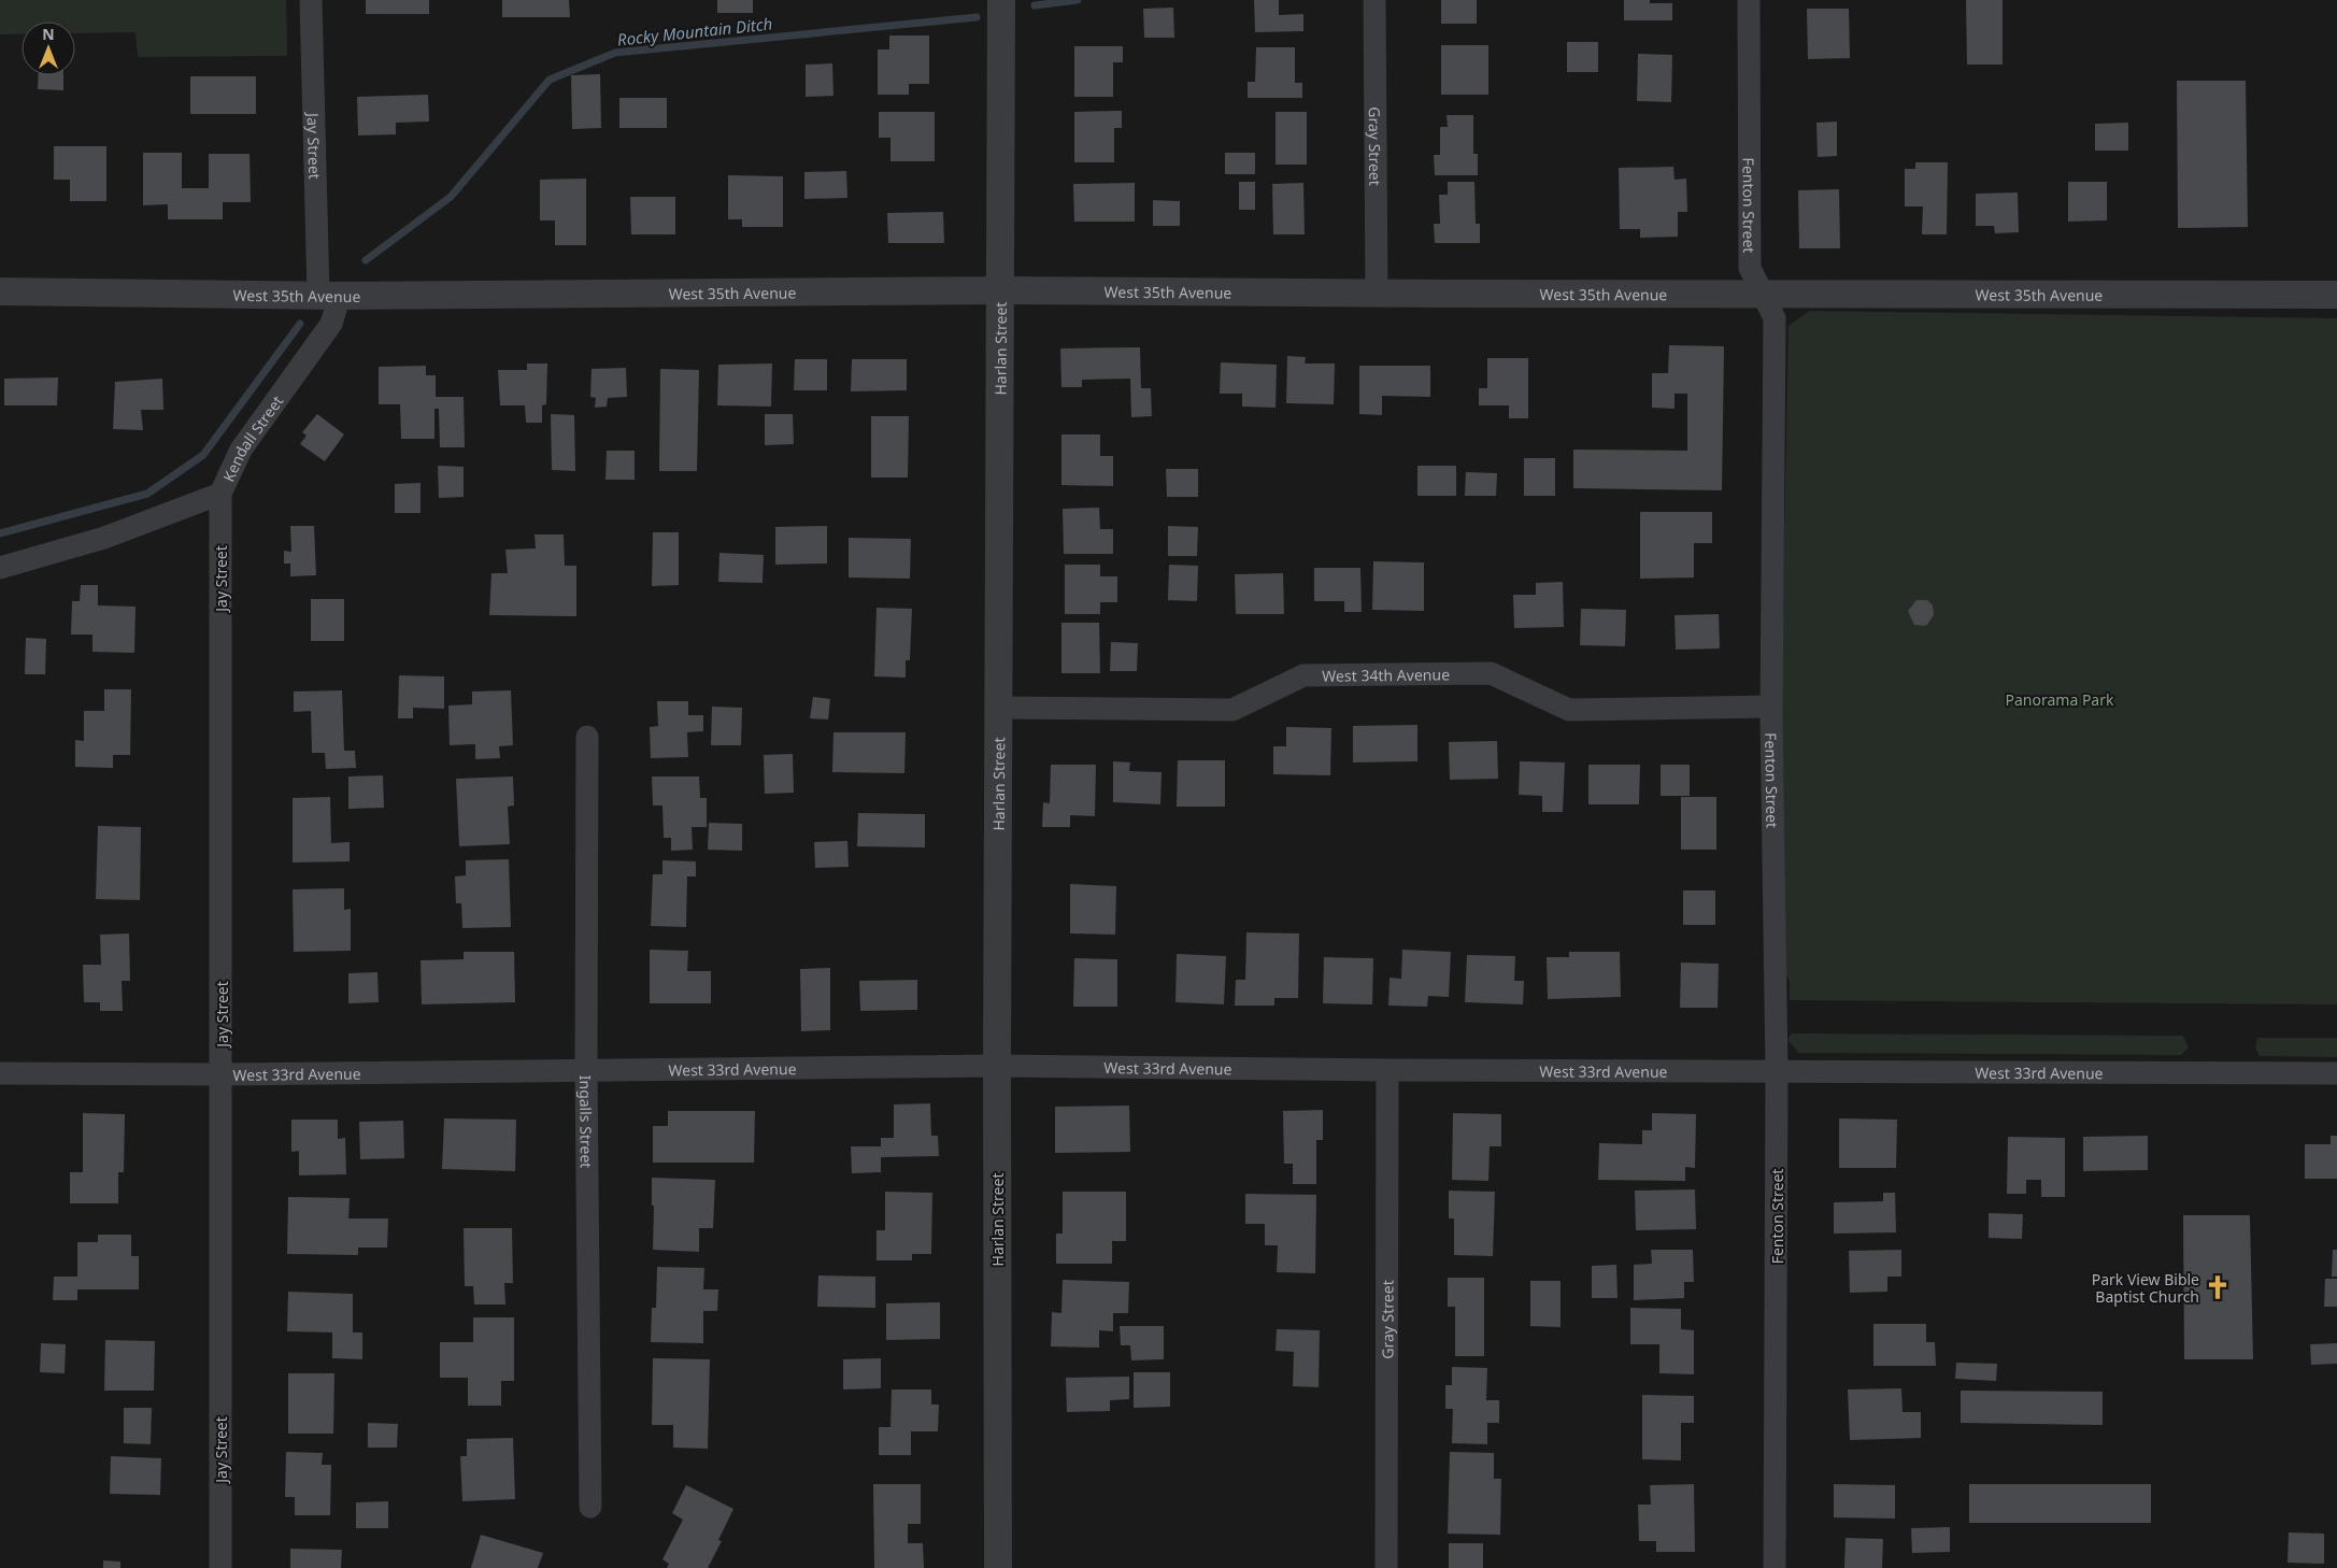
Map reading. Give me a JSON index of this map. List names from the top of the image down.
{
  "streets": {
    "street": [
      "Gray Street",
      "Jay Street",
      "Fenton Street",
      "West 35th Avenue",
      "Harlan Street",
      "Kendall Street",
      "West 34th Avenue",
      "West 33rd Avenue",
      "Ingalls Street"
    ]
  },
  "crossings": [
    ["Gray Street", "West 35th Avenue"],
    ["Gray Street", "West 33rd Avenue"],
    ["Jay Street", "West 35th Avenue"],
    ["Jay Street", "Kendall Street"],
    ["Jay Street", "West 33rd Avenue"],
    ["Fenton Street", "West 35th Avenue"],
    ["Fenton Street", "West 34th Avenue"],
    ["Fenton Street", "West 33rd Avenue"],
    ["West 35th Avenue", "Harlan Street"],
    ["West 35th Avenue", "Kendall Street"],
    ["Harlan Street", "West 34th Avenue"],
    ["Harlan Street", "West 33rd Avenue"],
    ["West 33rd Avenue", "Ingalls Street"]
  ],
  "water": ["Rocky Mountain Ditch"],
  "parks": ["Panorama Park"],
  "places": {
    "church": ["Park View Bible Baptist Church"]
  },
  "north": "top"
}
